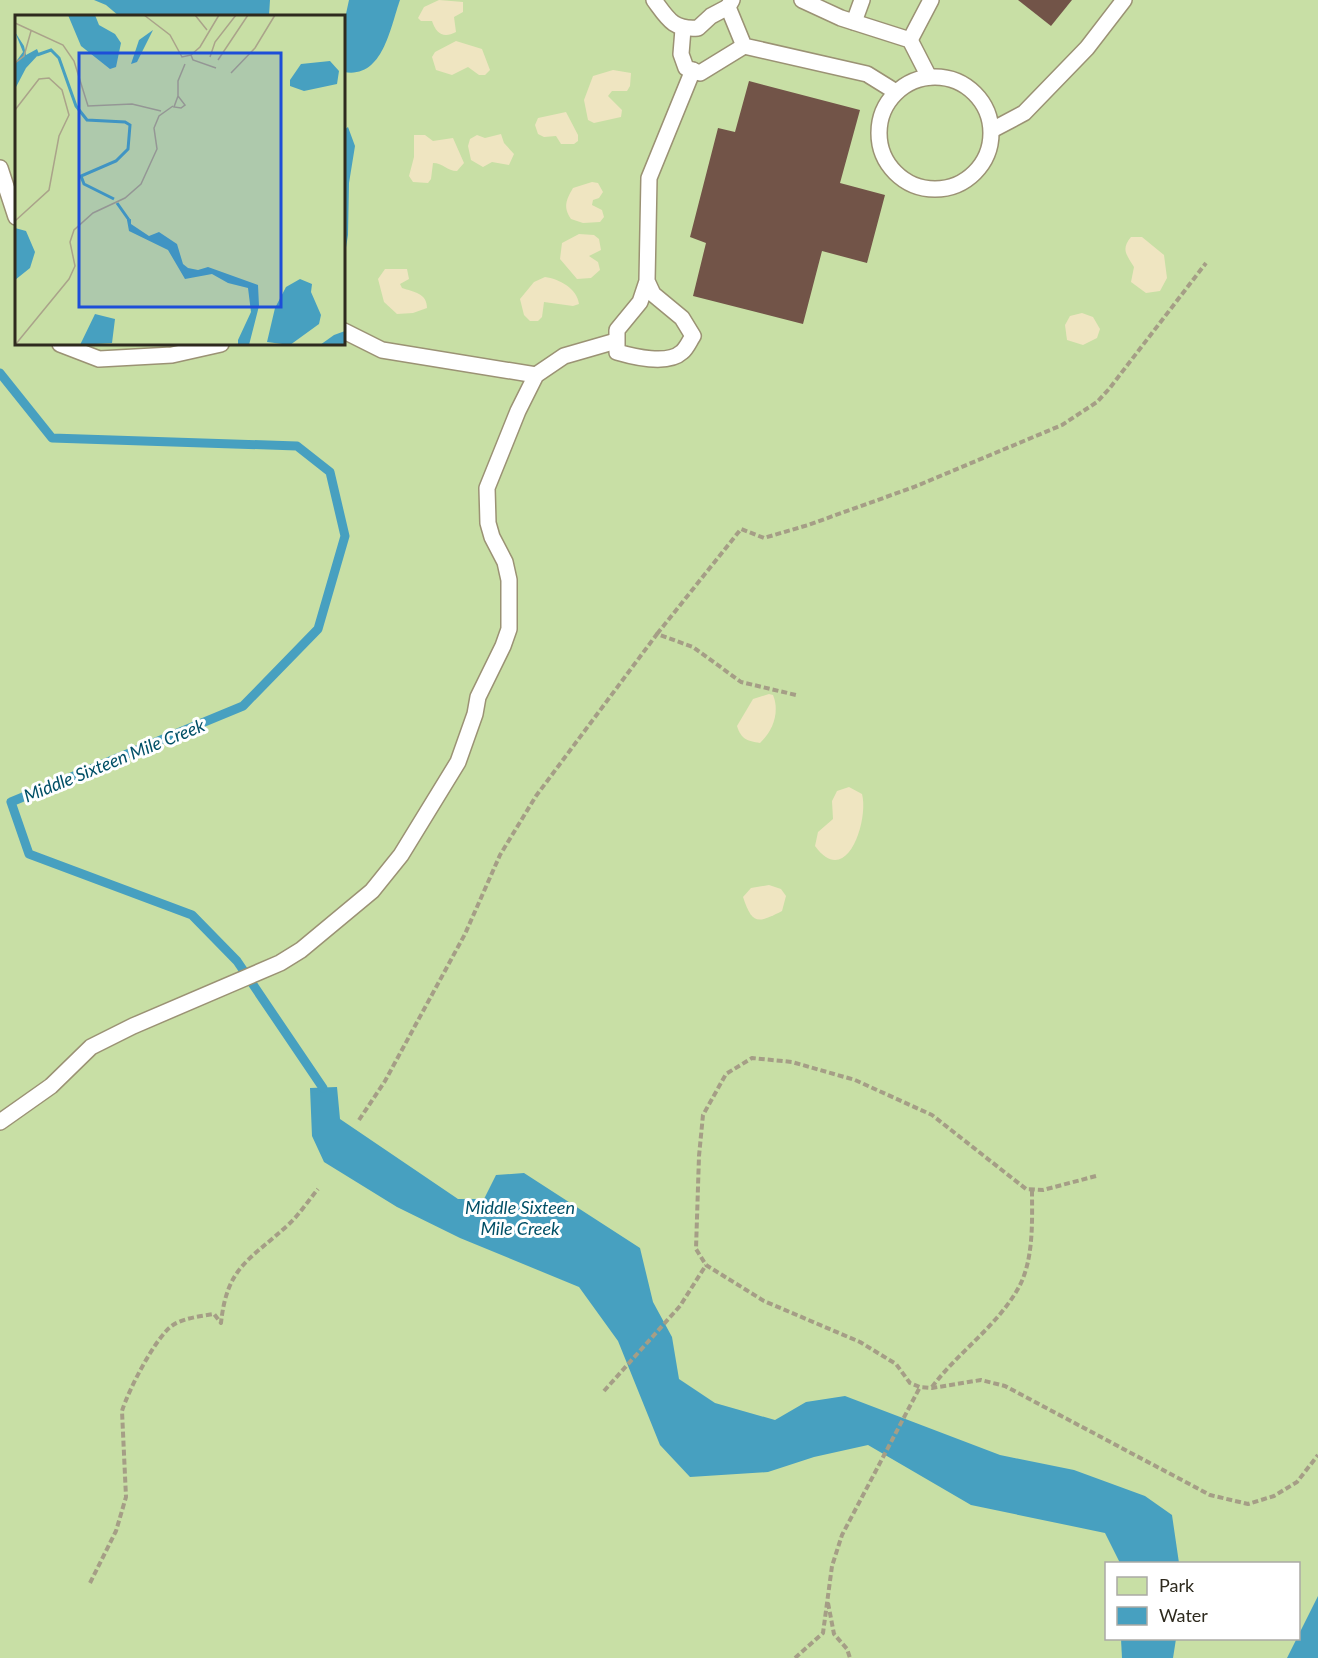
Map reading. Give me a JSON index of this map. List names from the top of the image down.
{
  "water": ["Middle Sixteen Mile Creek"],
  "legend": ["Park", "Water"]
}
